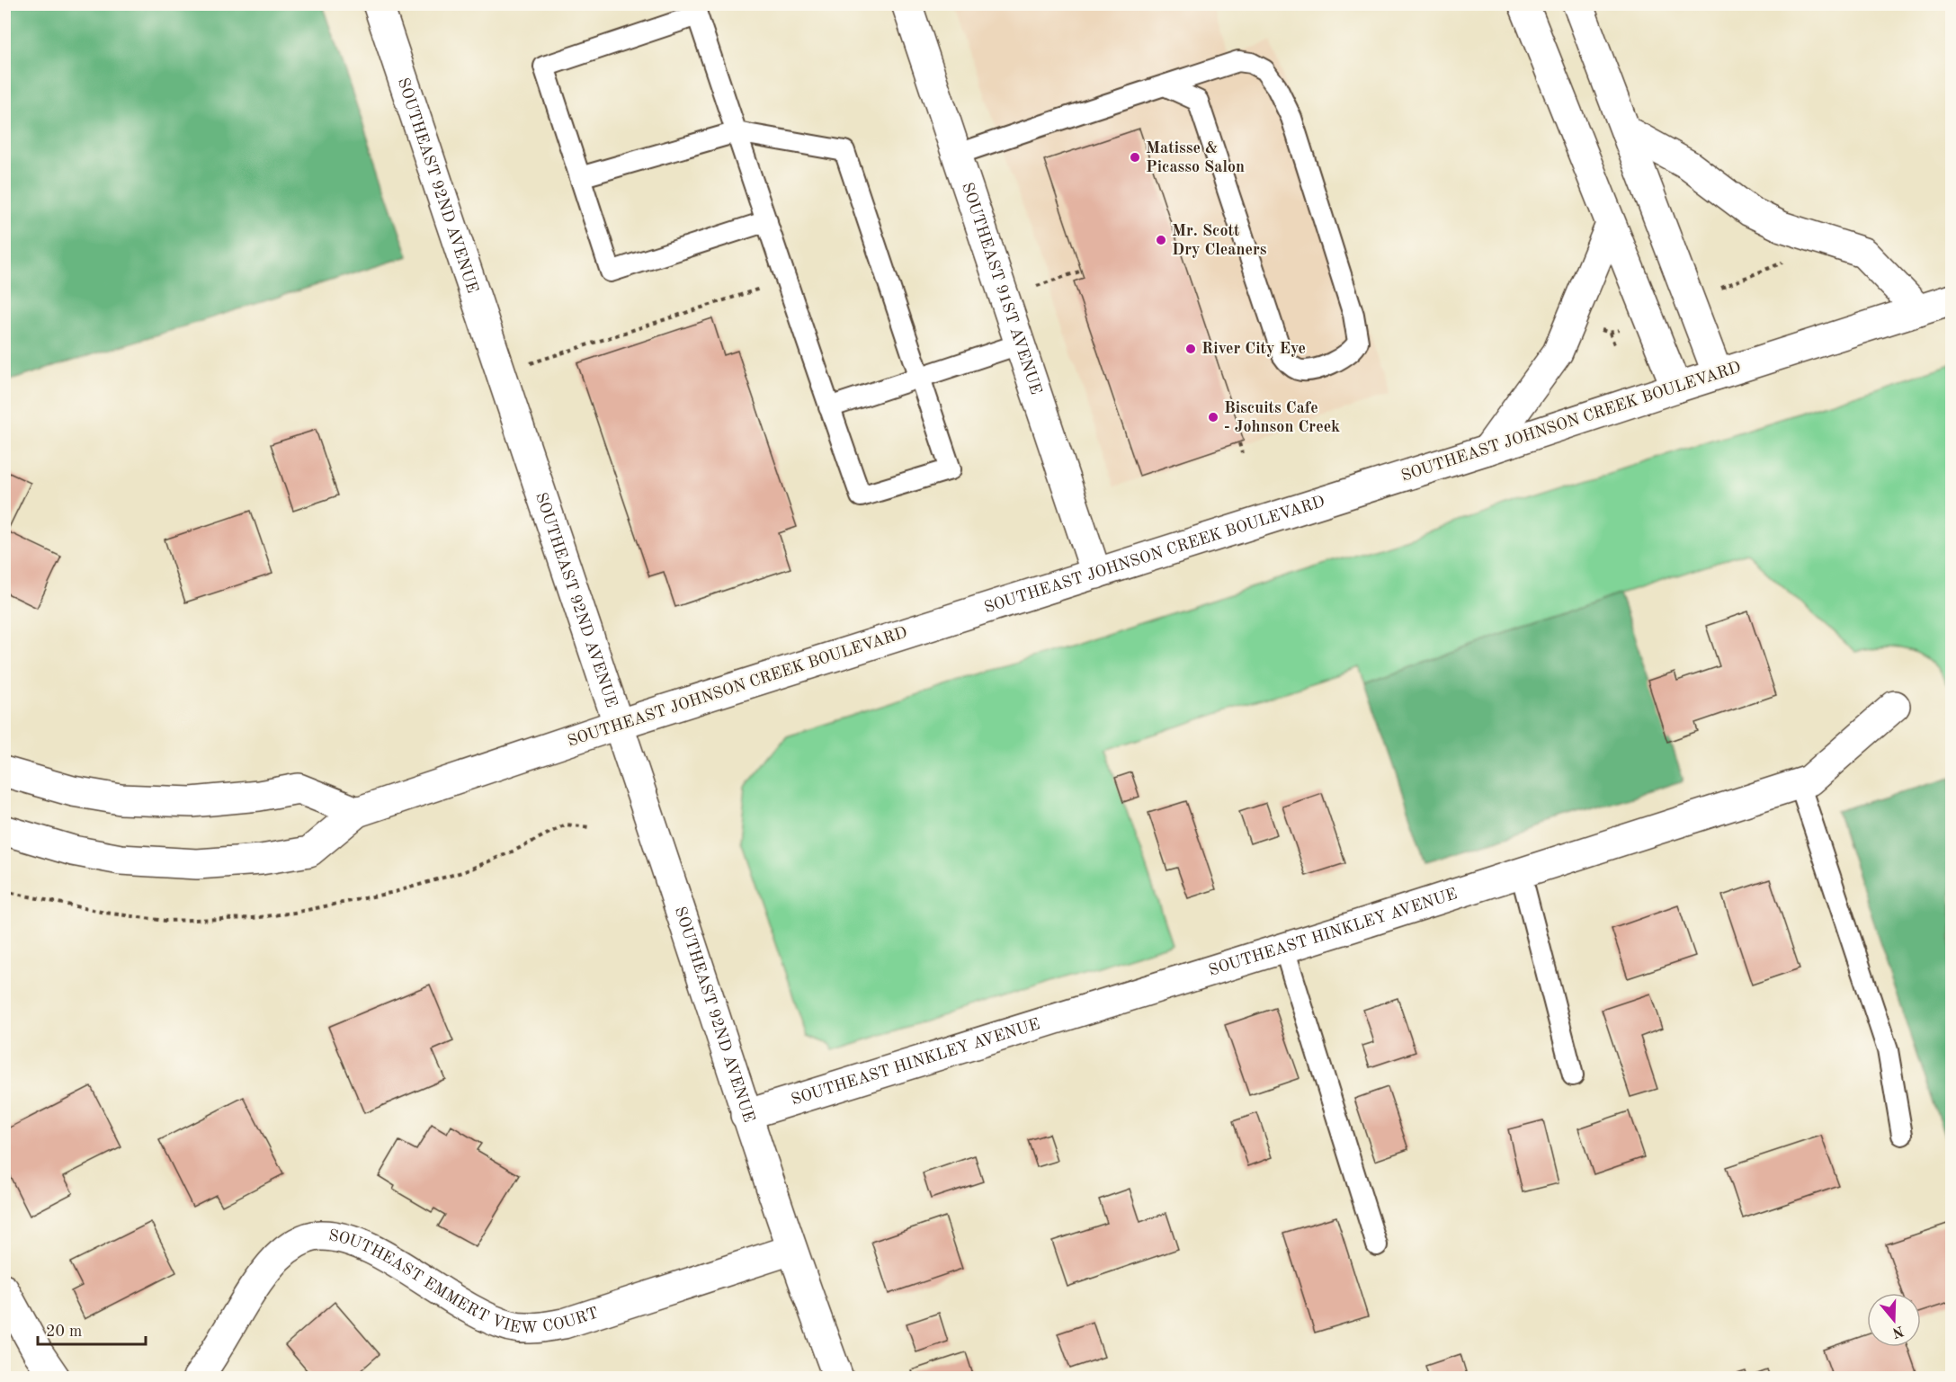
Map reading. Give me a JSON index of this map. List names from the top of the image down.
{
  "streets": {
    "main road": [
      "SOUTHEAST 92ND AVENUE",
      "SOUTHEAST 91ST AVENUE",
      "SOUTHEAST JOHNSON CREEK BOULEVARD",
      "SOUTHEAST HINKLEY AVENUE",
      "SOUTHEAST EMMERT VIEW COURT"
    ]
  },
  "crossings": [
    ["SOUTHEAST 92ND AVENUE", "SOUTHEAST JOHNSON CREEK BOULEVARD"],
    ["SOUTHEAST 92ND AVENUE", "SOUTHEAST HINKLEY AVENUE"],
    ["SOUTHEAST 92ND AVENUE", "SOUTHEAST EMMERT VIEW COURT"],
    ["SOUTHEAST 91ST AVENUE", "SOUTHEAST JOHNSON CREEK BOULEVARD"]
  ],
  "places": [
    "Matisse & Picasso Salon",
    "Mr. Scott Dry Cleaners",
    "River City Eye",
    "Biscuits Cafe - Johnson Creek"
  ],
  "scale_bar": "20 m",
  "north": "bottom"
}
